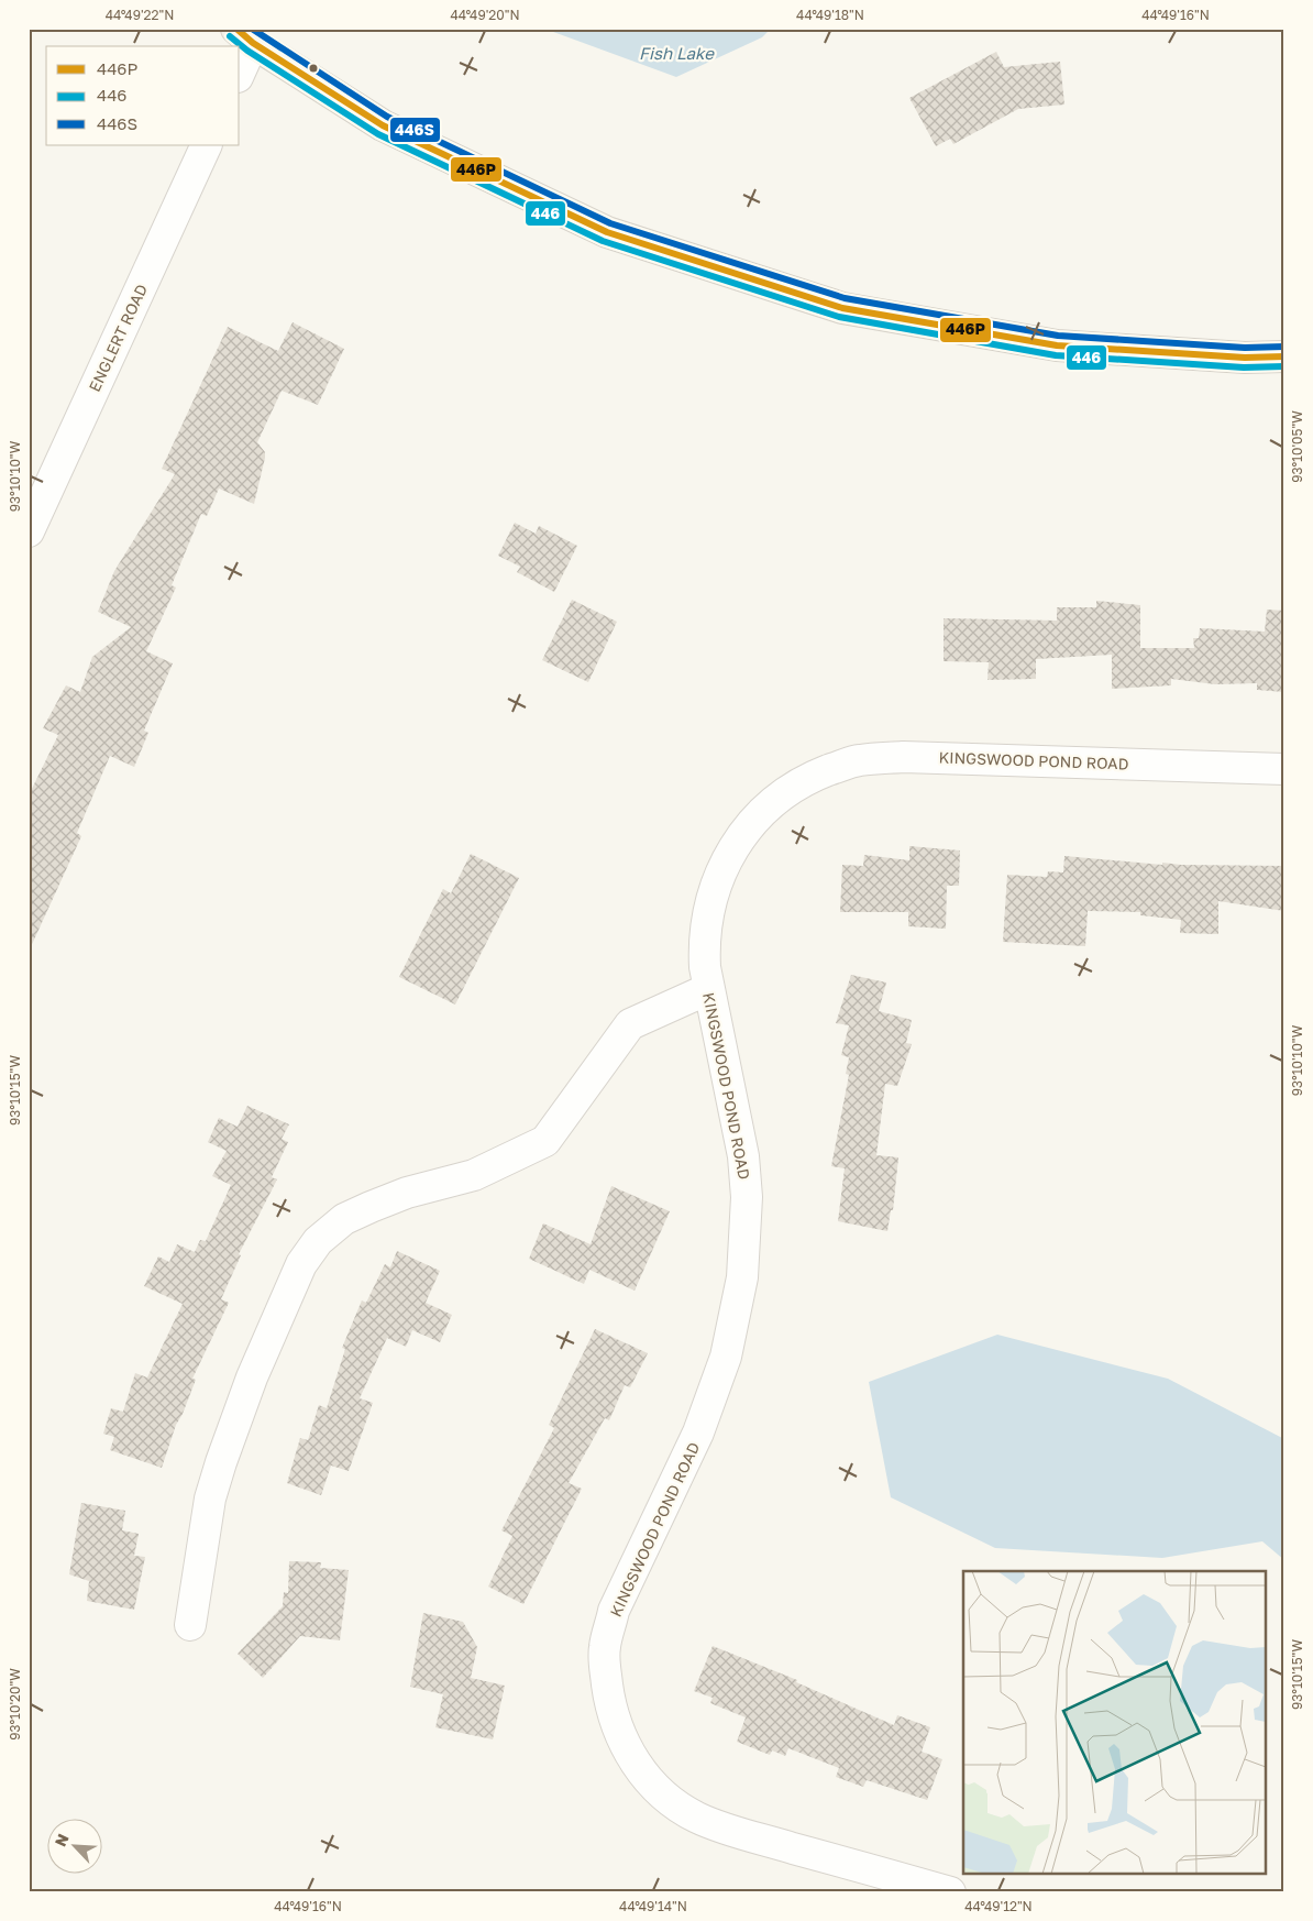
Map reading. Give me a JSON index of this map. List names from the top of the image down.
{
  "streets": {
    "street": ["ENGLERT ROAD", "KINGSWOOD POND ROAD"]
  },
  "water": ["Fish Lake"],
  "lines": ["transit line 446P", "transit line 446S", "transit line 446"],
  "legend": ["446P", "446", "446S"],
  "north": "top left",
  "coordinates": [
    "44°49'22\"N",
    "44°49'20\"N",
    "44°49'18\"N",
    "44°49'16\"N",
    "93°10'05\"W",
    "93°10'10\"W",
    "93°10'15\"W",
    "93°10'20\"W",
    "44°49'14\"N",
    "44°49'12\"N"
  ]
}
